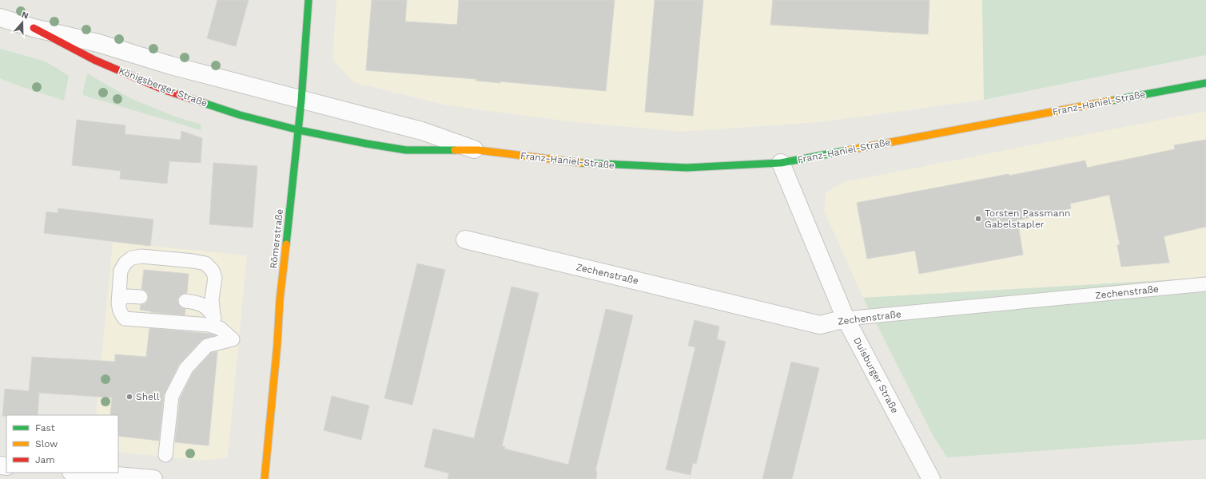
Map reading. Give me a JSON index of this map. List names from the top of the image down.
{
  "streets": {
    "street": [
      "Königsberger Straße",
      "Franz-Haniel-Straße",
      "Römerstraße",
      "Zechenstraße",
      "Duisburger Straße"
    ]
  },
  "crossings": [
    ["Königsberger Straße", "Franz-Haniel-Straße"],
    ["Königsberger Straße", "Römerstraße"],
    ["Franz-Haniel-Straße", "Römerstraße"],
    ["Franz-Haniel-Straße", "Duisburger Straße"],
    ["Zechenstraße", "Duisburger Straße"]
  ],
  "places": ["Torsten Passmann Gabelstapler", "Shell"],
  "legend": ["Fast", "Slow", "Jam"],
  "north": "top"
}
